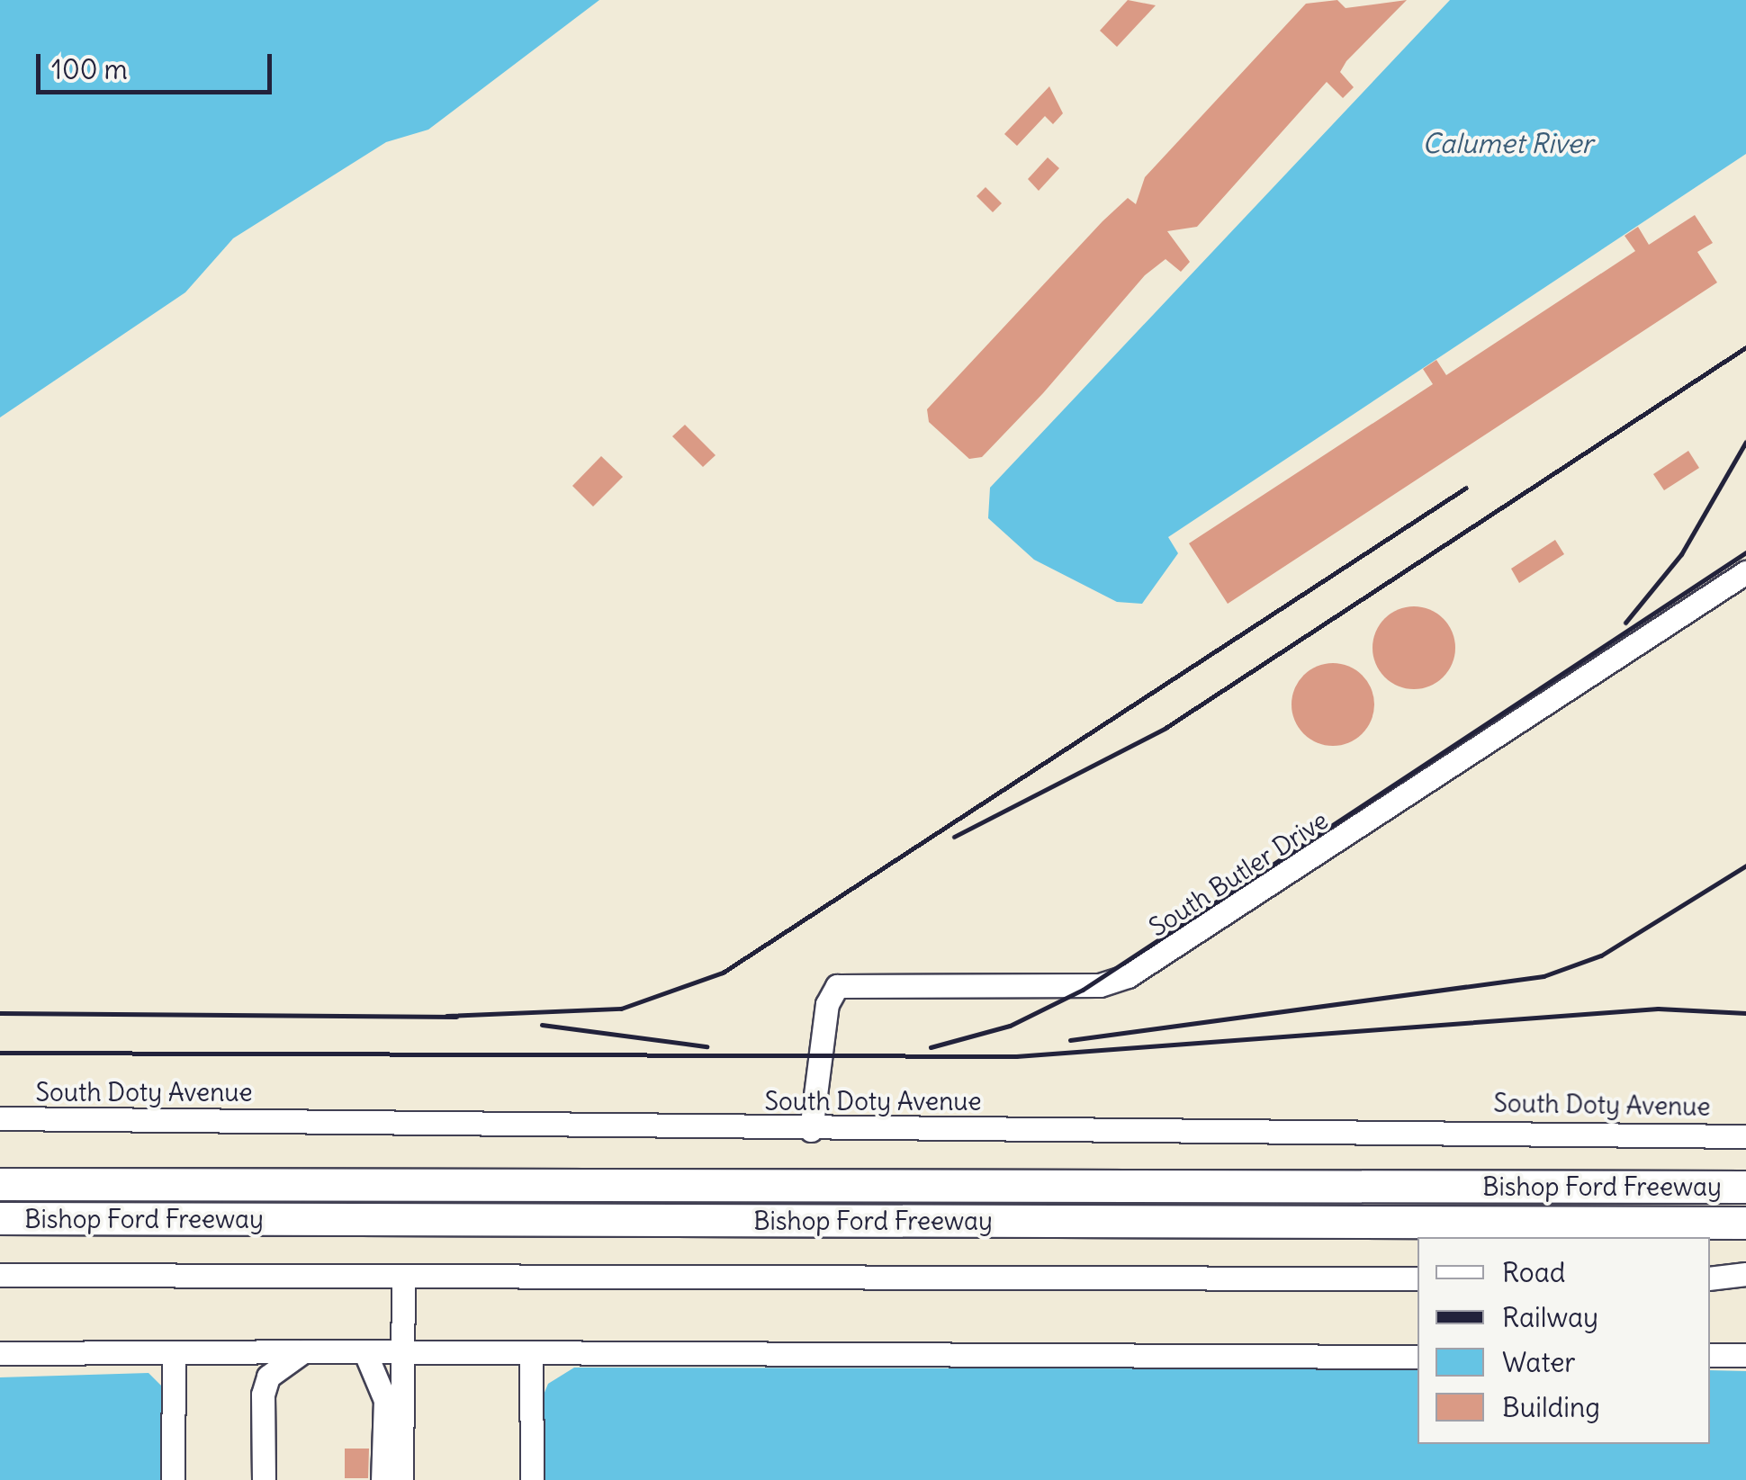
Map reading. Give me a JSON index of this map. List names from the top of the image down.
{
  "streets": {
    "highway": ["Bishop Ford Freeway"],
    "street": ["South Butler Drive", "South Doty Avenue"]
  },
  "crossings": [
    ["South Butler Drive", "South Doty Avenue"]
  ],
  "water": ["Calumet River"],
  "legend": [
    "Road",
    "Railway",
    "Water",
    "Building"
  ],
  "scale_bar": "100 m"
}
